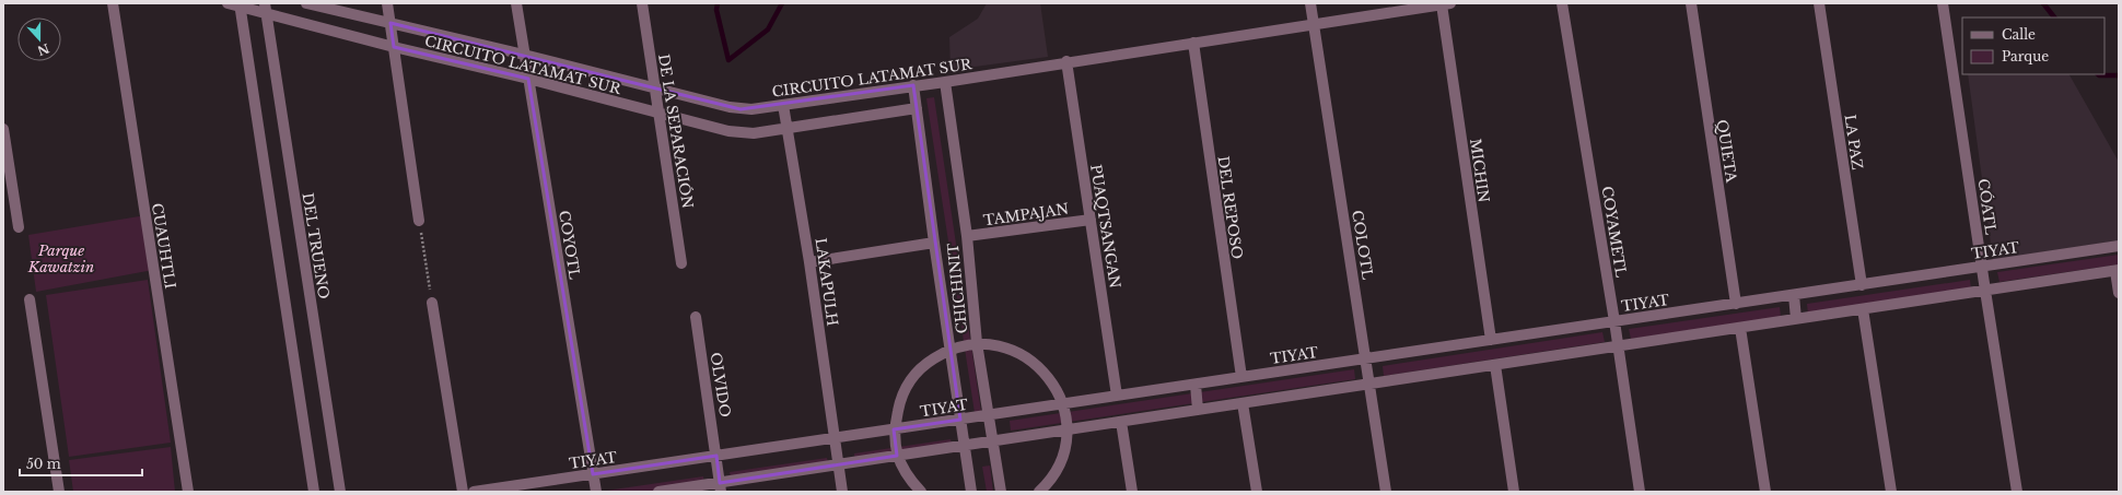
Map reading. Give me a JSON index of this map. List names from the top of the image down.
{
  "streets": {
    "street": [
      "CIRCUITO LATAMAT SUR",
      "DE LA SEPARACIÓN",
      "LA PAZ",
      "QUIETA",
      "MICHIN",
      "CÓATL",
      "DEL REPOSO",
      "TAMPAJAN",
      "PUAQTSANGAN",
      "COYAMETL",
      "COYOTL",
      "COLOTL",
      "CUAUHTLI",
      "DEL TRUENO",
      "TIYAT",
      "LAKAPULH",
      "CHICHINIT",
      "OLVIDO"
    ]
  },
  "crossings": [
    ["CIRCUITO LATAMAT SUR", "DE LA SEPARACIÓN"],
    ["CIRCUITO LATAMAT SUR", "MICHIN"],
    ["CIRCUITO LATAMAT SUR", "DEL REPOSO"],
    ["CIRCUITO LATAMAT SUR", "PUAQTSANGAN"],
    ["CIRCUITO LATAMAT SUR", "COYOTL"],
    ["CIRCUITO LATAMAT SUR", "COLOTL"],
    ["CIRCUITO LATAMAT SUR", "DEL TRUENO"],
    ["CIRCUITO LATAMAT SUR", "LAKAPULH"],
    ["CIRCUITO LATAMAT SUR", "CHICHINIT"],
    ["LA PAZ", "TIYAT"],
    ["QUIETA", "TIYAT"],
    ["MICHIN", "TIYAT"],
    ["CÓATL", "TIYAT"],
    ["DEL REPOSO", "TIYAT"],
    ["TAMPAJAN", "PUAQTSANGAN"],
    ["TAMPAJAN", "CHICHINIT"],
    ["PUAQTSANGAN", "TIYAT"],
    ["COYAMETL", "TIYAT"],
    ["COYOTL", "TIYAT"],
    ["COLOTL", "TIYAT"],
    ["TIYAT", "LAKAPULH"],
    ["TIYAT", "CHICHINIT"],
    ["TIYAT", "OLVIDO"]
  ],
  "parks": ["Parque Kawatzin"],
  "legend": ["Calle", "Parque"],
  "scale_bar": "50 m",
  "north": "bottom"
}
